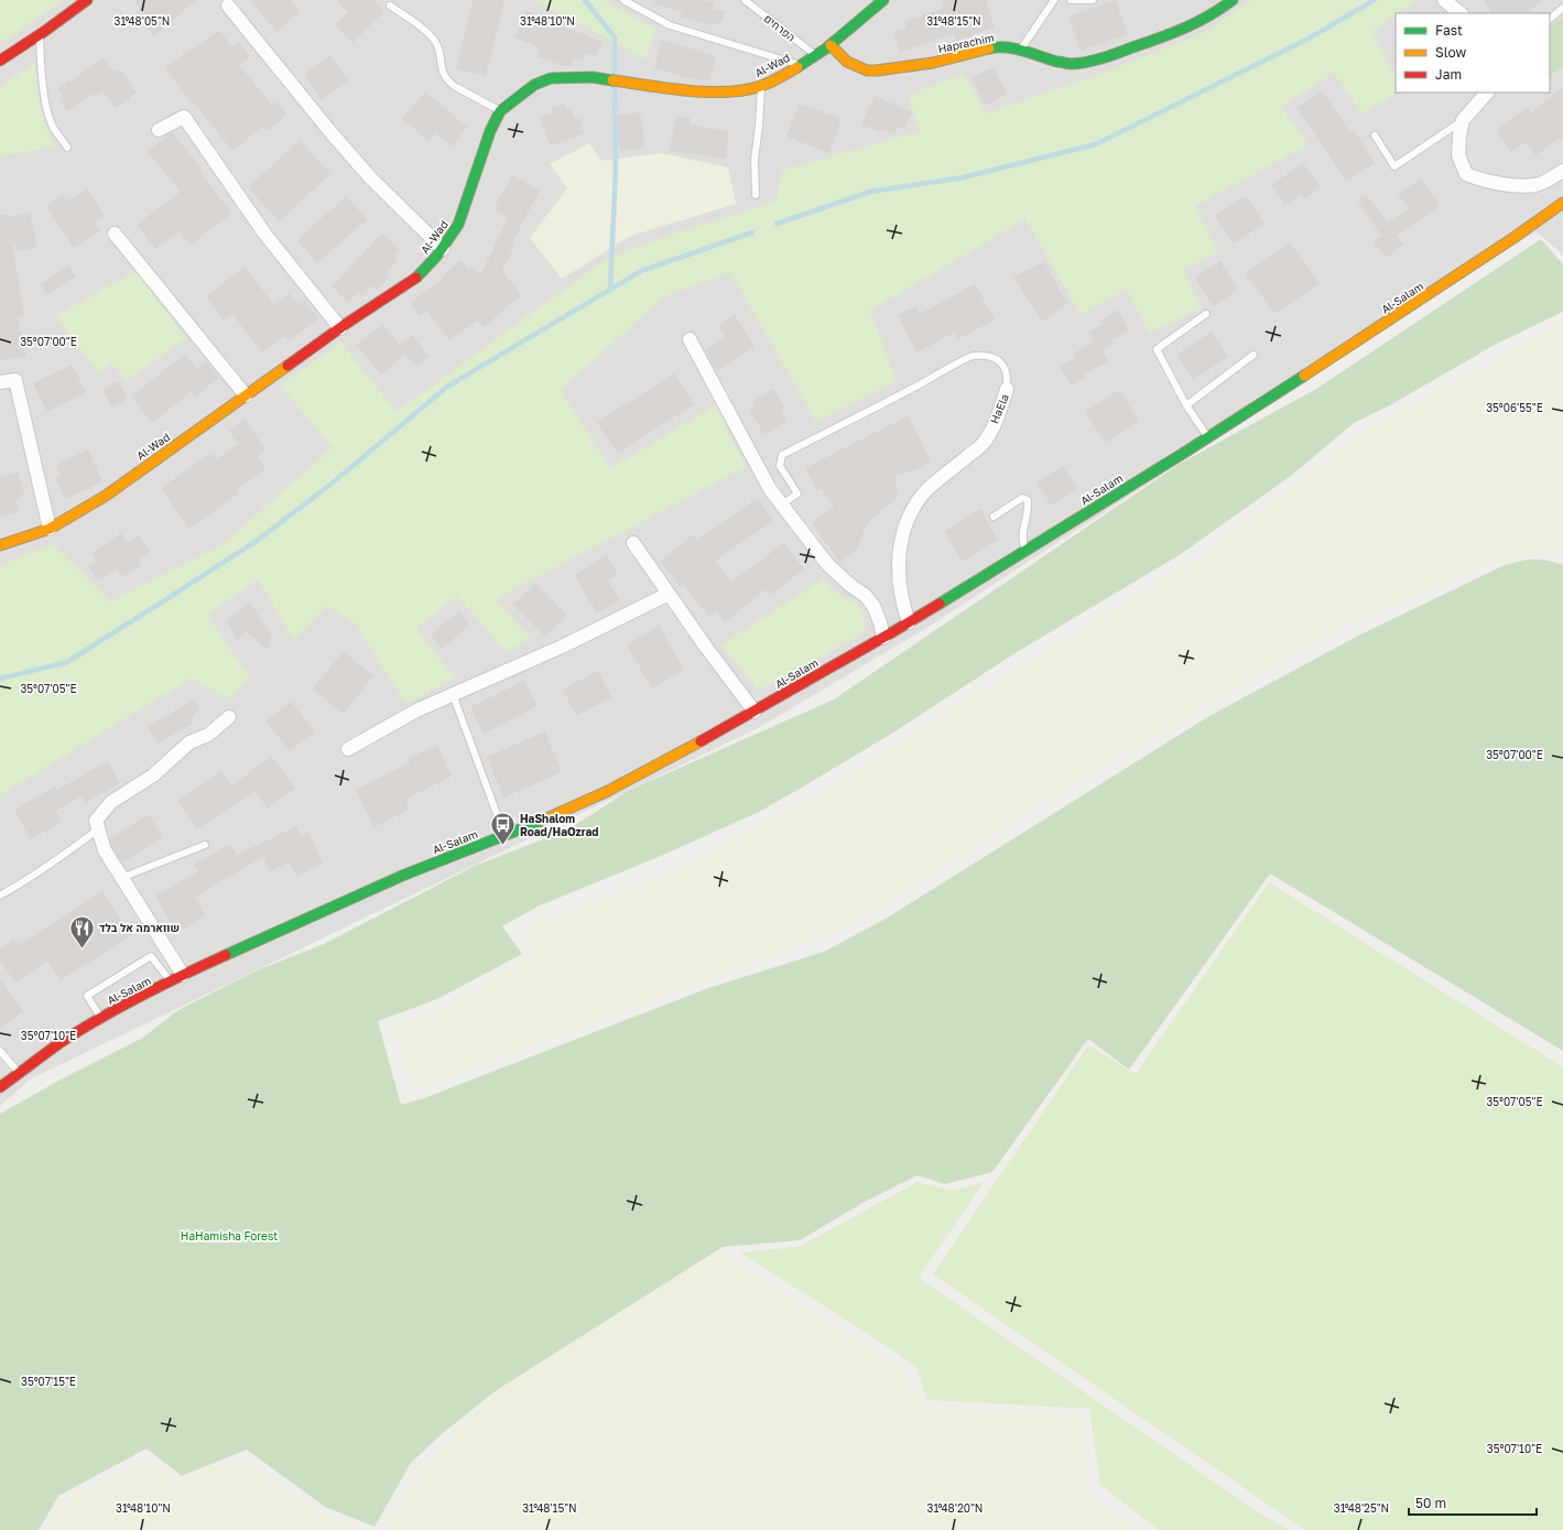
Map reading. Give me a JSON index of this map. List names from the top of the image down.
{
  "streets": {
    "main road": ["Haprachim", "Al-Wad", "Al-Salam"],
    "street": ["HaEla"],
    "lane": ["הפרחים"]
  },
  "crossings": [
    ["הפרחים", "Al-Wad"],
    ["Haprachim", "Al-Wad"],
    ["Al-Salam", "HaEla"]
  ],
  "parks": ["HaHamisha Forest"],
  "places": {
    "bus stop": ["HaShalom Road/HaOzrad"],
    "restaurant": ["שווארמה אל בלד"]
  },
  "legend": ["Fast", "Slow", "Jam"],
  "scale_bar": "50 m",
  "coordinates": [
    "31°48'05\"N",
    "31°48'10\"N",
    "31°48'15\"N",
    "35°07'00\"E",
    "35°06'55\"E",
    "35°07'05\"E",
    "35°07'10\"E",
    "35°07'15\"E",
    "31°48'20\"N",
    "31°48'25\"N"
  ]
}
